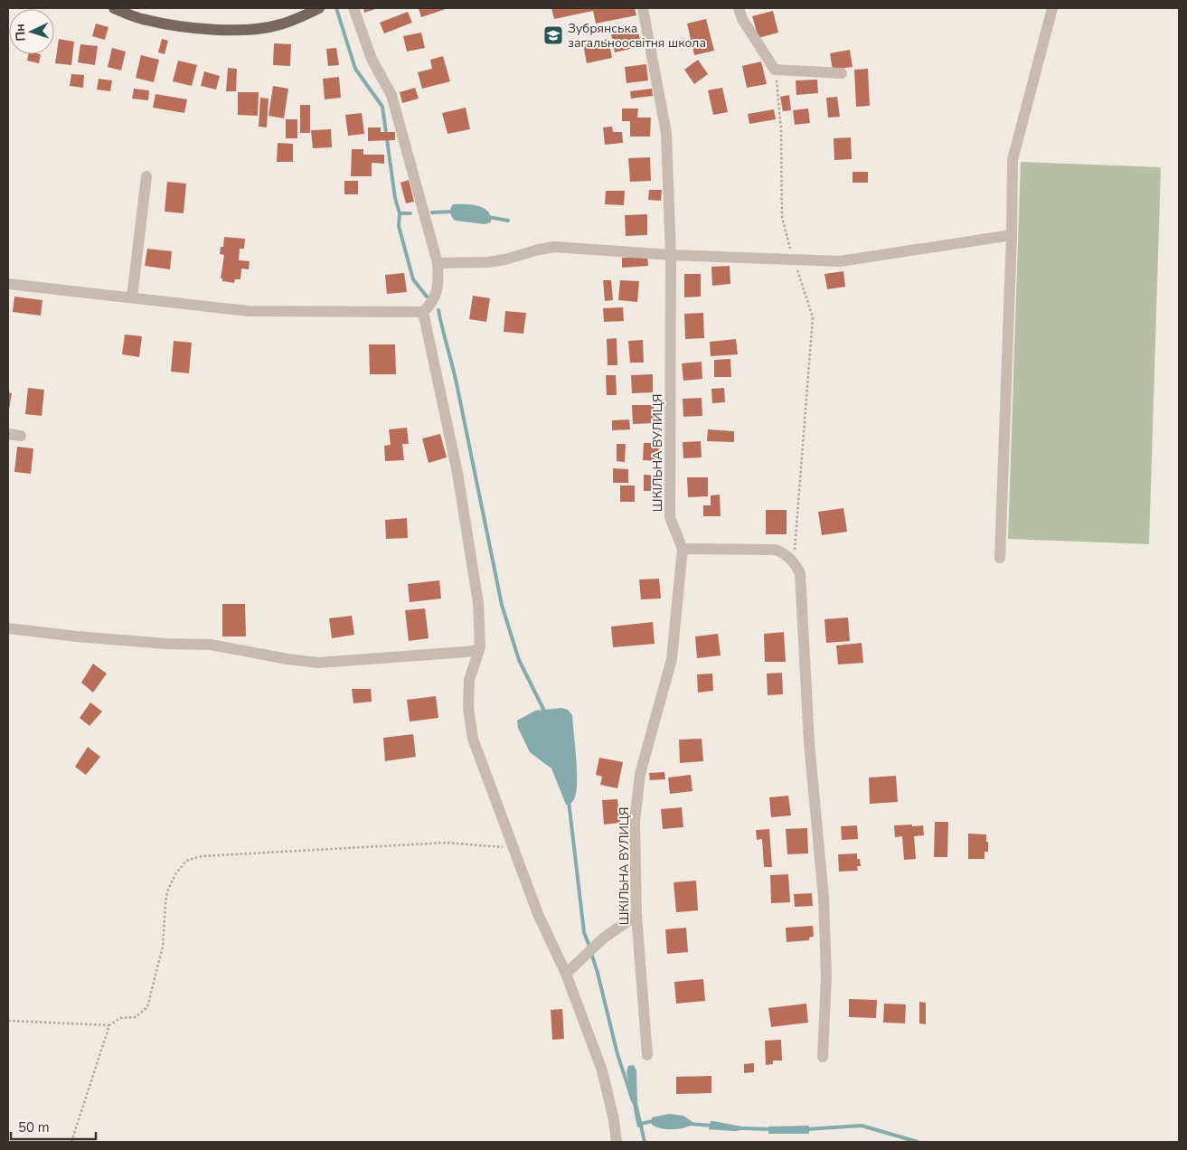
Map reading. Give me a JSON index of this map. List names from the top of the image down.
{
  "streets": {
    "street": ["ШКІЛЬНА ВУЛИЦЯ"]
  },
  "places": {
    "school or university": ["Зубрянська загальноосвітня школа"]
  },
  "scale_bar": "50 m",
  "north": "left"
}
